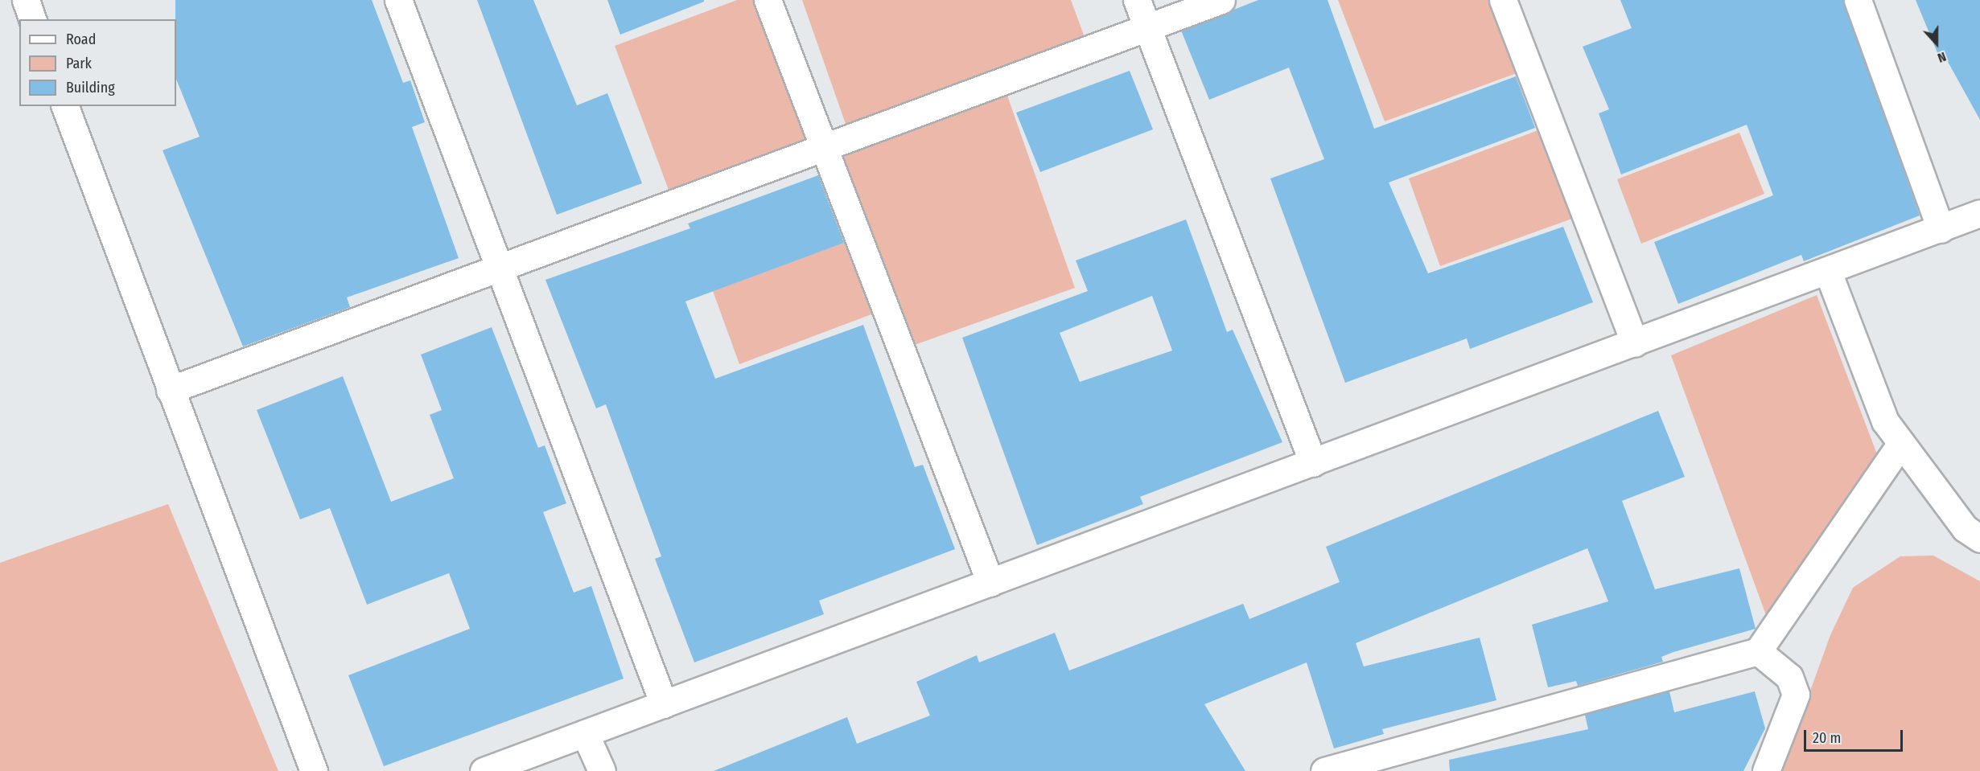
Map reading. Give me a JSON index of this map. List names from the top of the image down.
{
  "legend": ["Road", "Park", "Building"],
  "scale_bar": "20 m",
  "north": "bottom"
}
